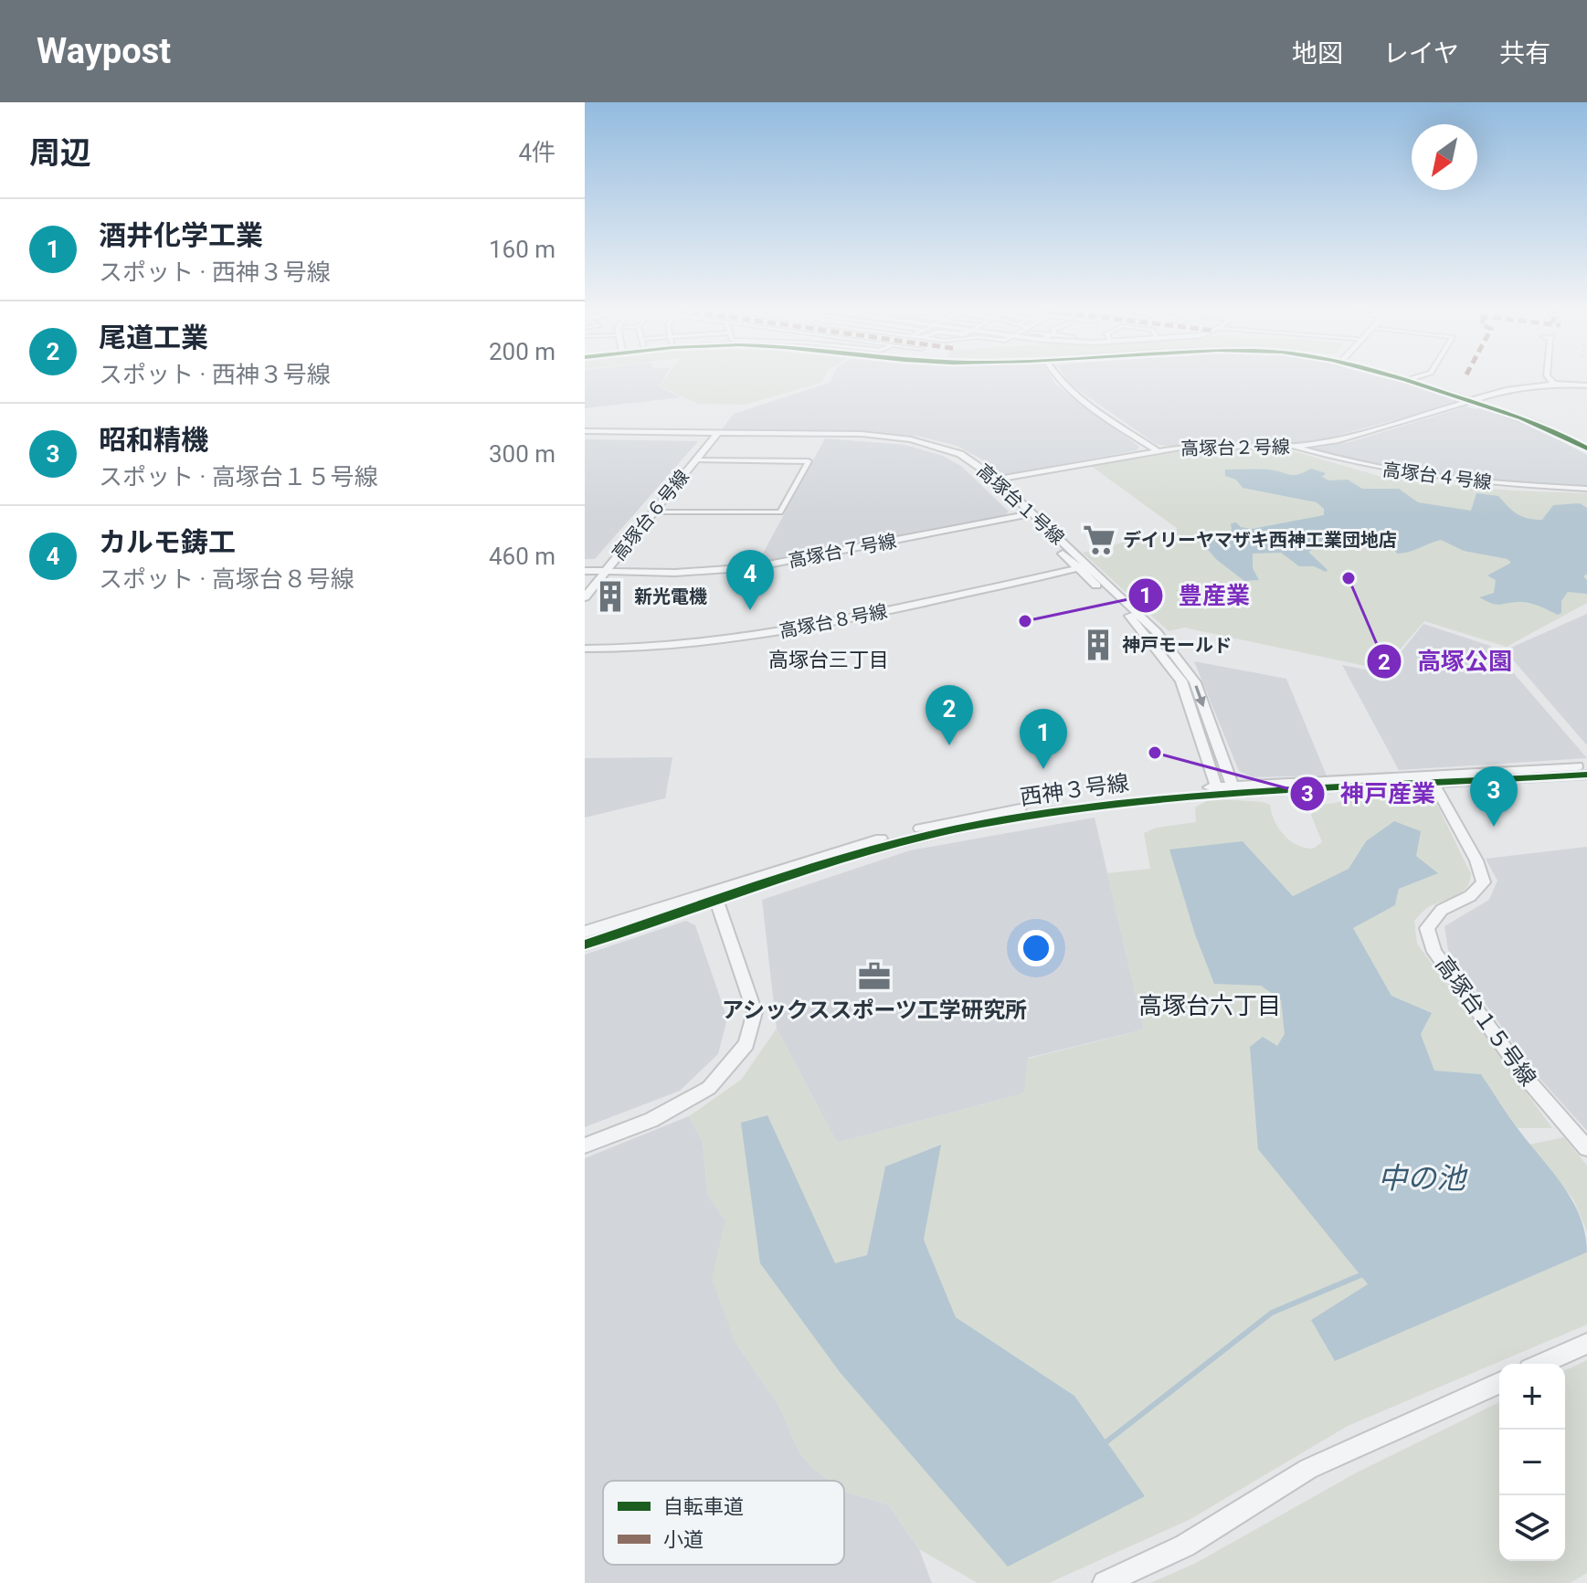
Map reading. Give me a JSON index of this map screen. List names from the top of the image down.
{
  "streets": {
    "street": [
      "高塚台２号線",
      "高塚台４号線",
      "高塚台１号線",
      "高塚台６号線",
      "高塚台７号線",
      "高塚台８号線",
      "西神３号線",
      "高塚台１５号線"
    ]
  },
  "crossings": [
    ["高塚台２号線", "高塚台４号線"],
    ["高塚台２号線", "高塚台１号線"],
    ["高塚台１号線", "高塚台６号線"],
    ["高塚台１号線", "高塚台７号線"],
    ["高塚台１号線", "高塚台８号線"],
    ["高塚台１号線", "西神３号線"],
    ["高塚台６号線", "高塚台７号線"],
    ["西神３号線", "高塚台１５号線"]
  ],
  "districts": ["高塚台三丁目", "高塚台六丁目"],
  "water": ["中の池"],
  "places": {
    "supermarket": ["デイリーヤマザキ西神工業団地店"],
    "other": ["高塚公園", "豊産業", "神戸産業"],
    "building": ["新光電機", "神戸モールド"],
    "office": ["アシックススポーツ工学研究所"]
  },
  "legend": ["自転車道", "小道"],
  "north": "bottom left",
  "page": {
    "header": "Waypost",
    "nav": ["地図", "レイヤ", "共有"],
    "heading": ["周辺", "4件"],
    "list": [
      {
        "mark": "1",
        "name": "酒井化学工業",
        "note": "スポット · 西神３号線",
        "value": "160 m"
      },
      {
        "mark": "2",
        "name": "尾道工業",
        "note": "スポット · 西神３号線",
        "value": "200 m"
      },
      {
        "mark": "3",
        "name": "昭和精機",
        "note": "スポット · 高塚台１５号線",
        "value": "300 m"
      },
      {
        "mark": "4",
        "name": "カルモ鋳工",
        "note": "スポット · 高塚台８号線",
        "value": "460 m"
      }
    ],
    "pins": [
      "4",
      "2",
      "1",
      "3"
    ],
    "map_buttons": ["+", "−"]
  }
}
